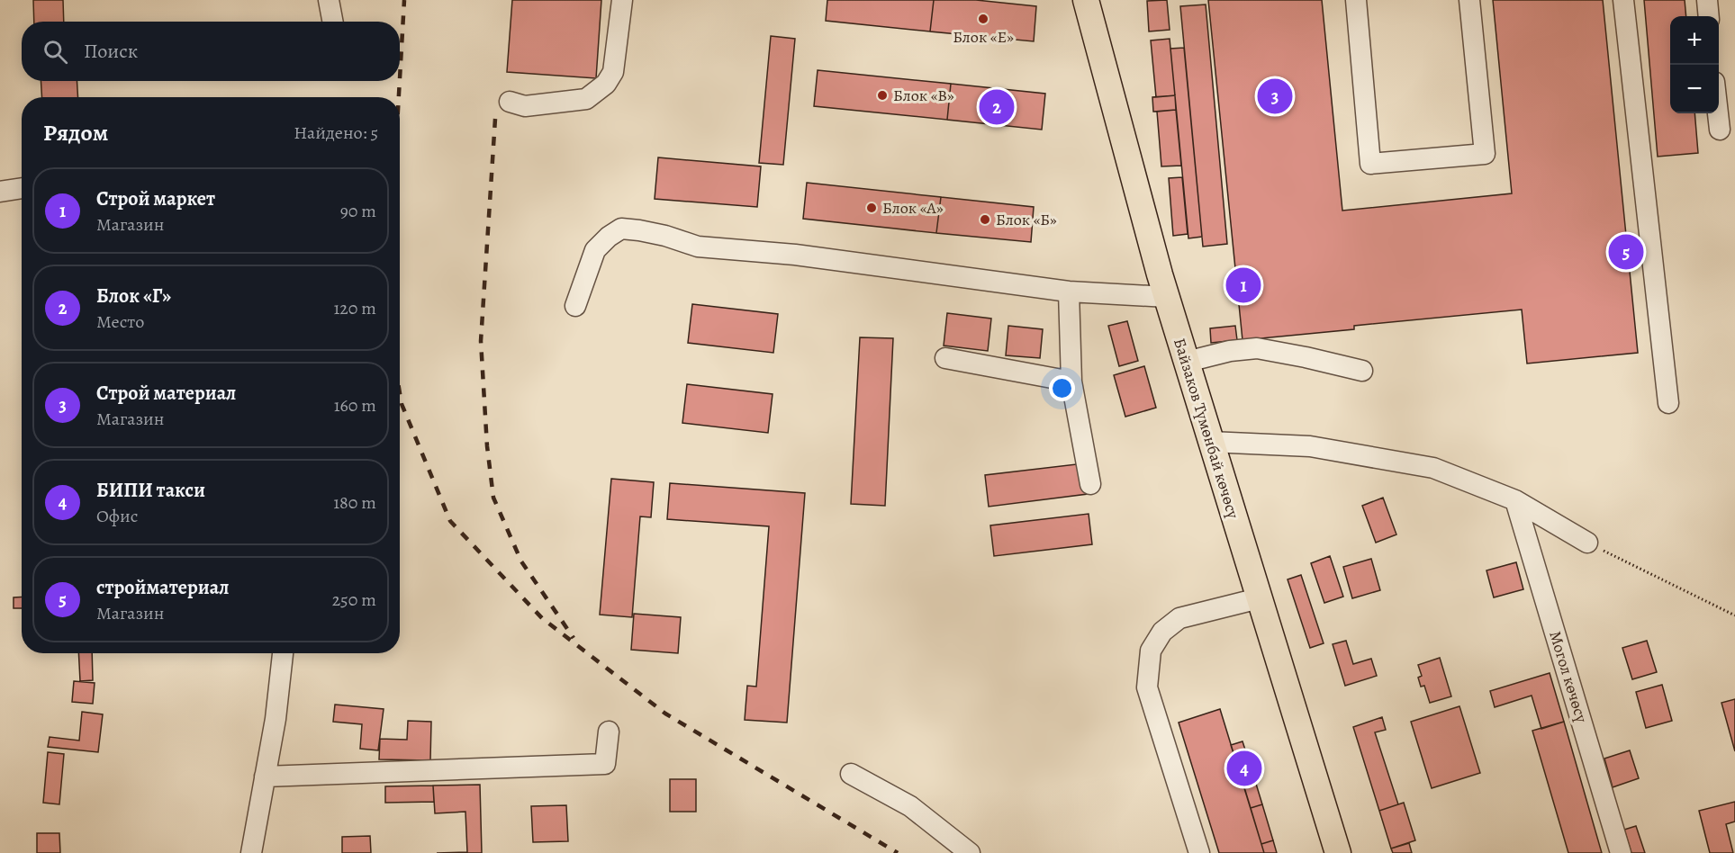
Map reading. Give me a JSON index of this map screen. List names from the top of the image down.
{
  "streets": {
    "main road": ["Байзаков Түмөнбай көчөсү"],
    "street": ["Могол көчөсү"]
  },
  "places": [
    "Блок «Е»",
    "Блок «В»",
    "Блок «А»",
    "Блок «Б»"
  ],
  "page": {
    "map_buttons": ["+", "−"],
    "search": "Поиск",
    "pins": [
      "3",
      "2",
      "5",
      "1",
      "4"
    ],
    "heading": ["Рядом", "Найдено: 5"],
    "list": [
      {
        "mark": "1",
        "name": "Строй маркет",
        "note": "Магазин",
        "value": "90 m"
      },
      {
        "mark": "2",
        "name": "Блок «Г»",
        "note": "Место",
        "value": "120 m"
      },
      {
        "mark": "3",
        "name": "Строй материал",
        "note": "Магазин",
        "value": "160 m"
      },
      {
        "mark": "4",
        "name": "БИПИ такси",
        "note": "Офис",
        "value": "180 m"
      },
      {
        "mark": "5",
        "name": "стройматериал",
        "note": "Магазин",
        "value": "250 m"
      }
    ]
  }
}
